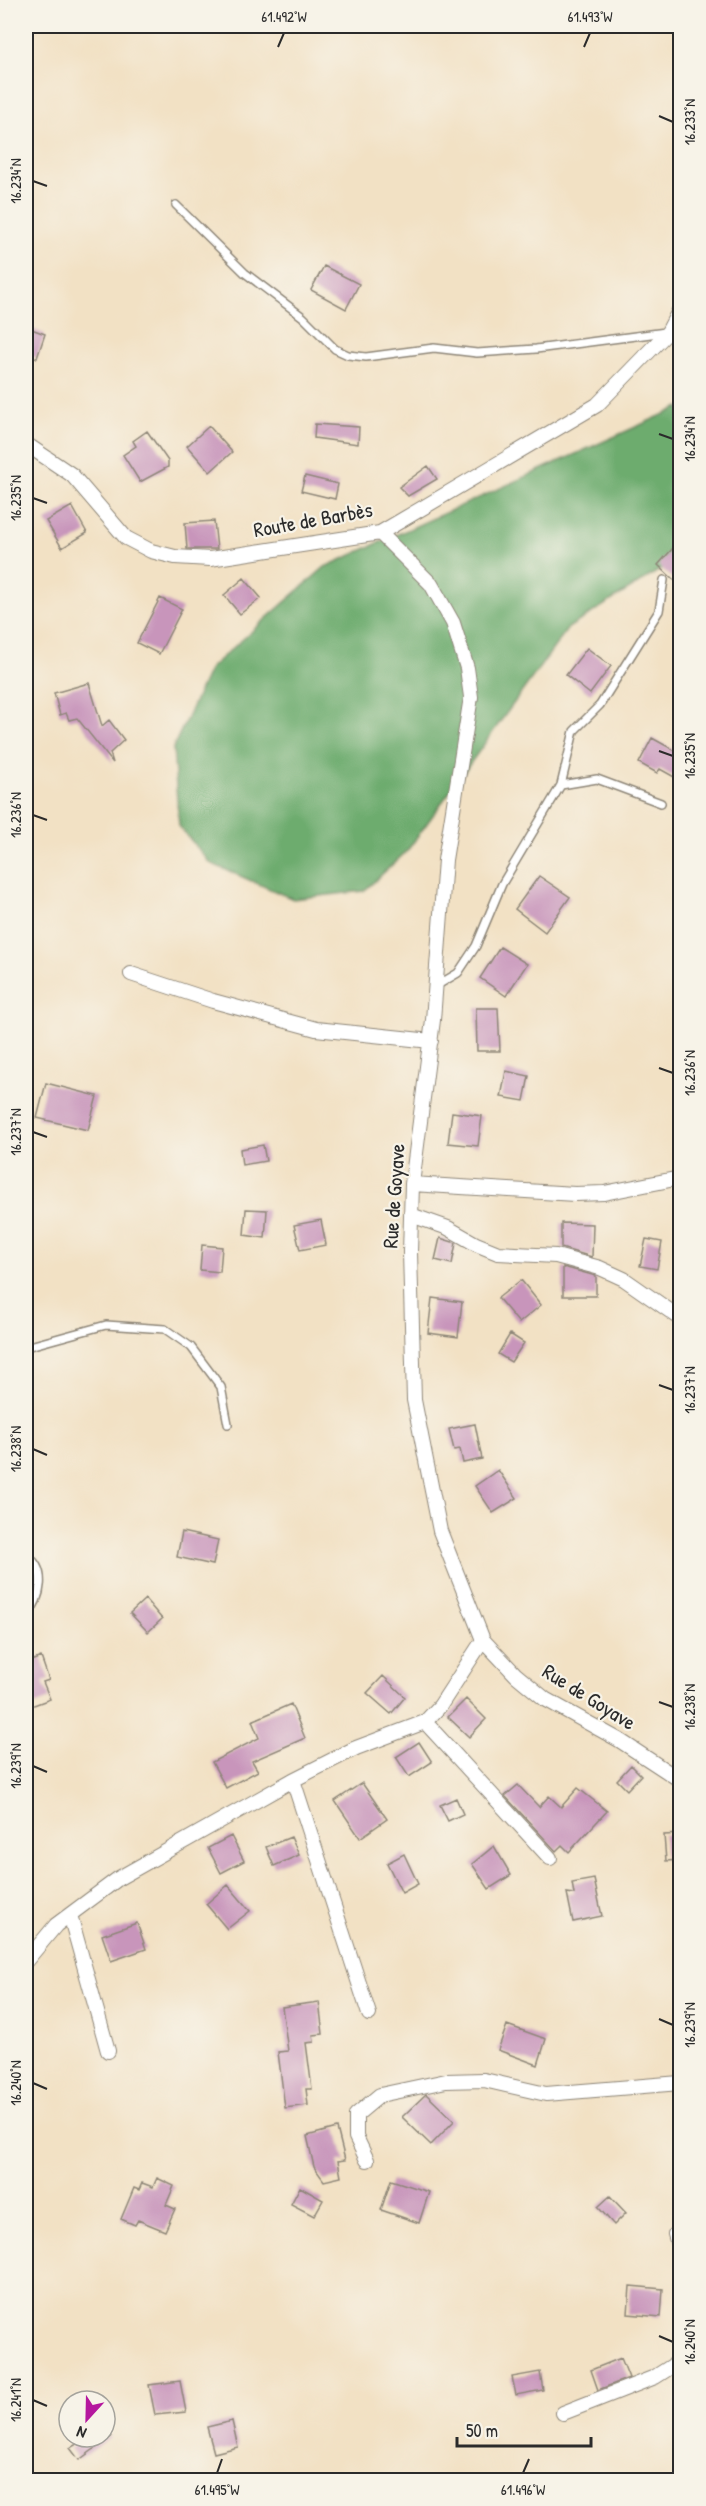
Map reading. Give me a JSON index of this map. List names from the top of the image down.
{
  "streets": {
    "street": ["Route de Barbès", "Rue de Goyave"]
  },
  "crossings": [
    ["Route de Barbès", "Rue de Goyave"]
  ],
  "scale_bar": "50 m",
  "north": "bottom",
  "coordinates": [
    "61.492°W",
    "61.493°W",
    "16.233°N",
    "16.234°N",
    "16.235°N",
    "16.236°N",
    "16.237°N",
    "16.238°N",
    "16.239°N",
    "16.240°N",
    "16.241°N",
    "61.495°W",
    "61.496°W"
  ]
}
